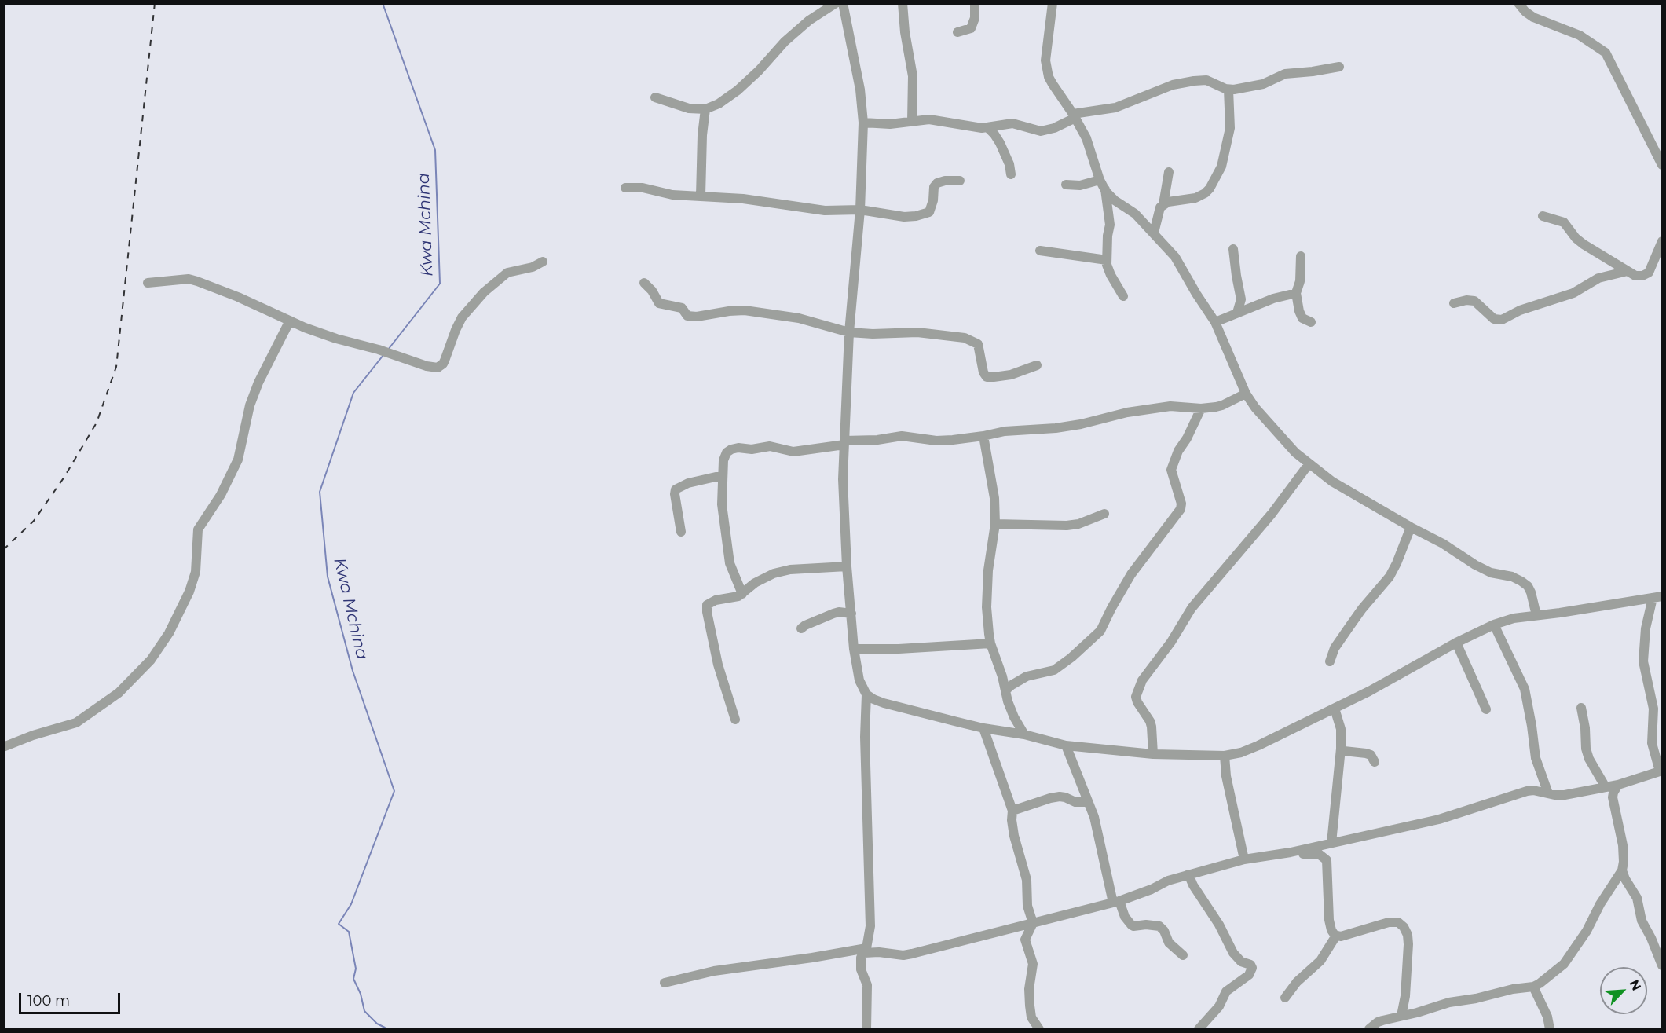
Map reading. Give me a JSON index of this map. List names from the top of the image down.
{
  "water": ["Kwa Mchina"],
  "scale_bar": "100 m",
  "north": "top right"
}
